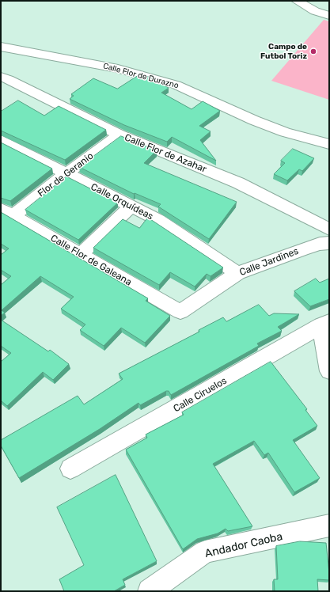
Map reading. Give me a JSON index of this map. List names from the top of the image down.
{
  "streets": {
    "street": [
      "Calle Flor de Durazno",
      "Calle Flor de Azahar",
      "Flor de Geranio",
      "Calle Orquídeas",
      "Calle Flor de Galeana",
      "Calle Jardines",
      "Calle Ciruelos",
      "Andador Caoba"
    ]
  },
  "crossings": [
    ["Calle Flor de Azahar", "Flor de Geranio"],
    ["Flor de Geranio", "Calle Orquídeas"],
    ["Flor de Geranio", "Calle Flor de Galeana"],
    ["Calle Orquídeas", "Calle Jardines"],
    ["Calle Flor de Galeana", "Calle Jardines"]
  ],
  "places": ["Campo de Futbol Toriz"]
}
